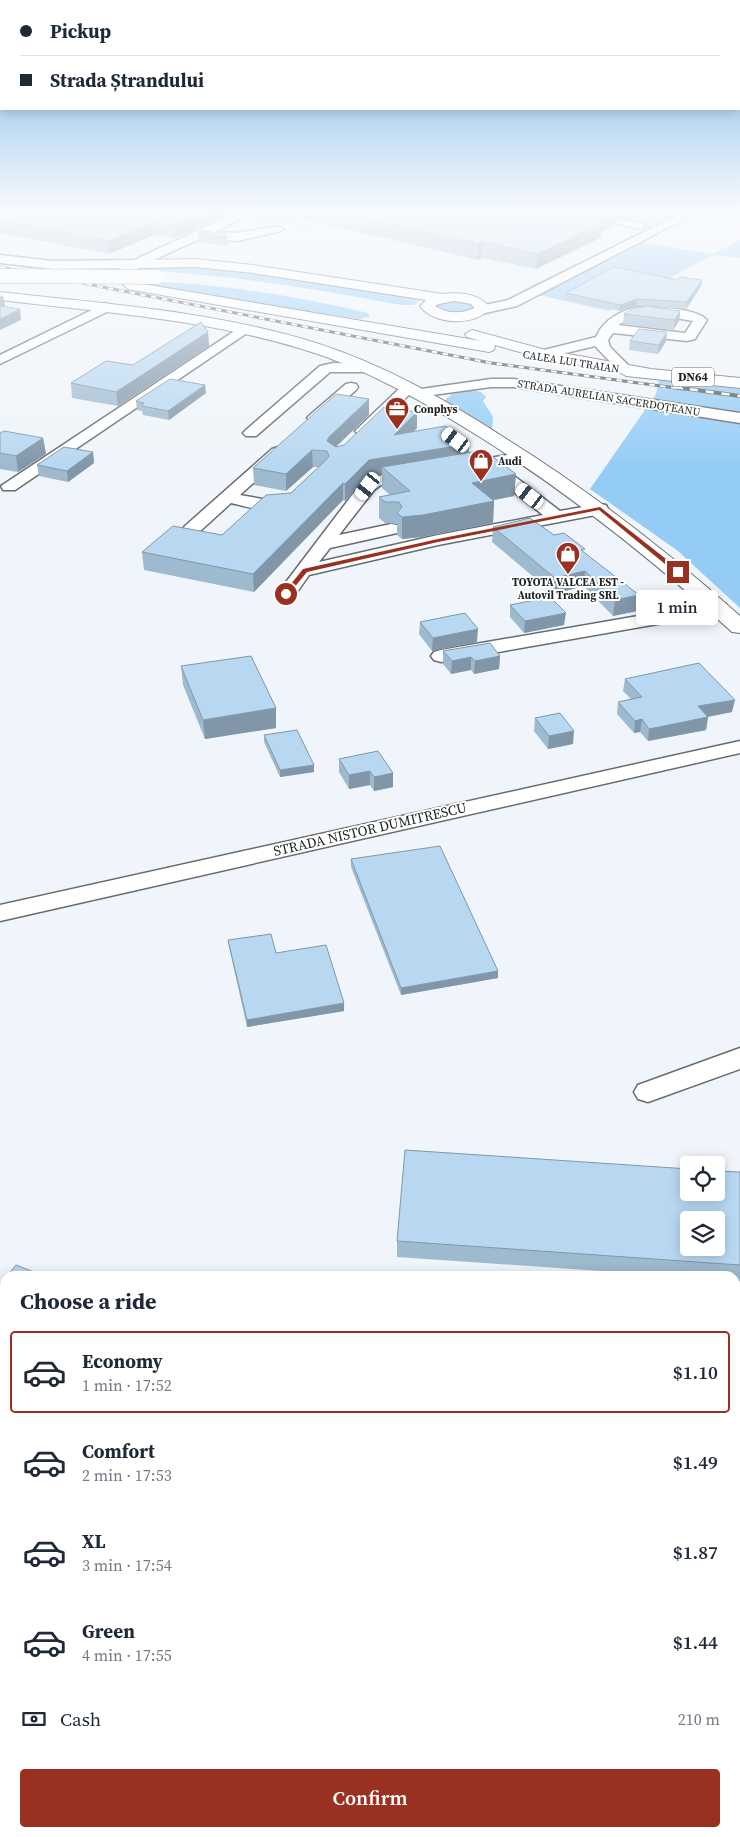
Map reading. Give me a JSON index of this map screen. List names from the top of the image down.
{
  "streets": {
    "main road": ["CALEA LUI TRAIAN", "DN64"],
    "street": ["STRADA AURELIAN SACERDOȚEANU", "STRADA NISTOR DUMITRESCU"]
  },
  "places": {
    "office": ["Conphys"],
    "shop": ["Audi", "TOYOTA VALCEA EST - Autovil Trading SRL"]
  },
  "page": {
    "banner": ["Pickup", "Strada Ștrandului"],
    "bubble": "1 min",
    "heading": "Choose a ride",
    "list": [
      {
        "name": "Economy",
        "note": "1 min · 17:52",
        "value": "$1.10"
      },
      {
        "name": "Comfort",
        "note": "2 min · 17:53",
        "value": "$1.49"
      },
      {
        "name": "XL",
        "note": "3 min · 17:54",
        "value": "$1.87"
      },
      {
        "name": "Green",
        "note": "4 min · 17:55",
        "value": "$1.44"
      }
    ],
    "pay": ["Cash", "210 m"],
    "buttons": "Confirm"
  }
}
